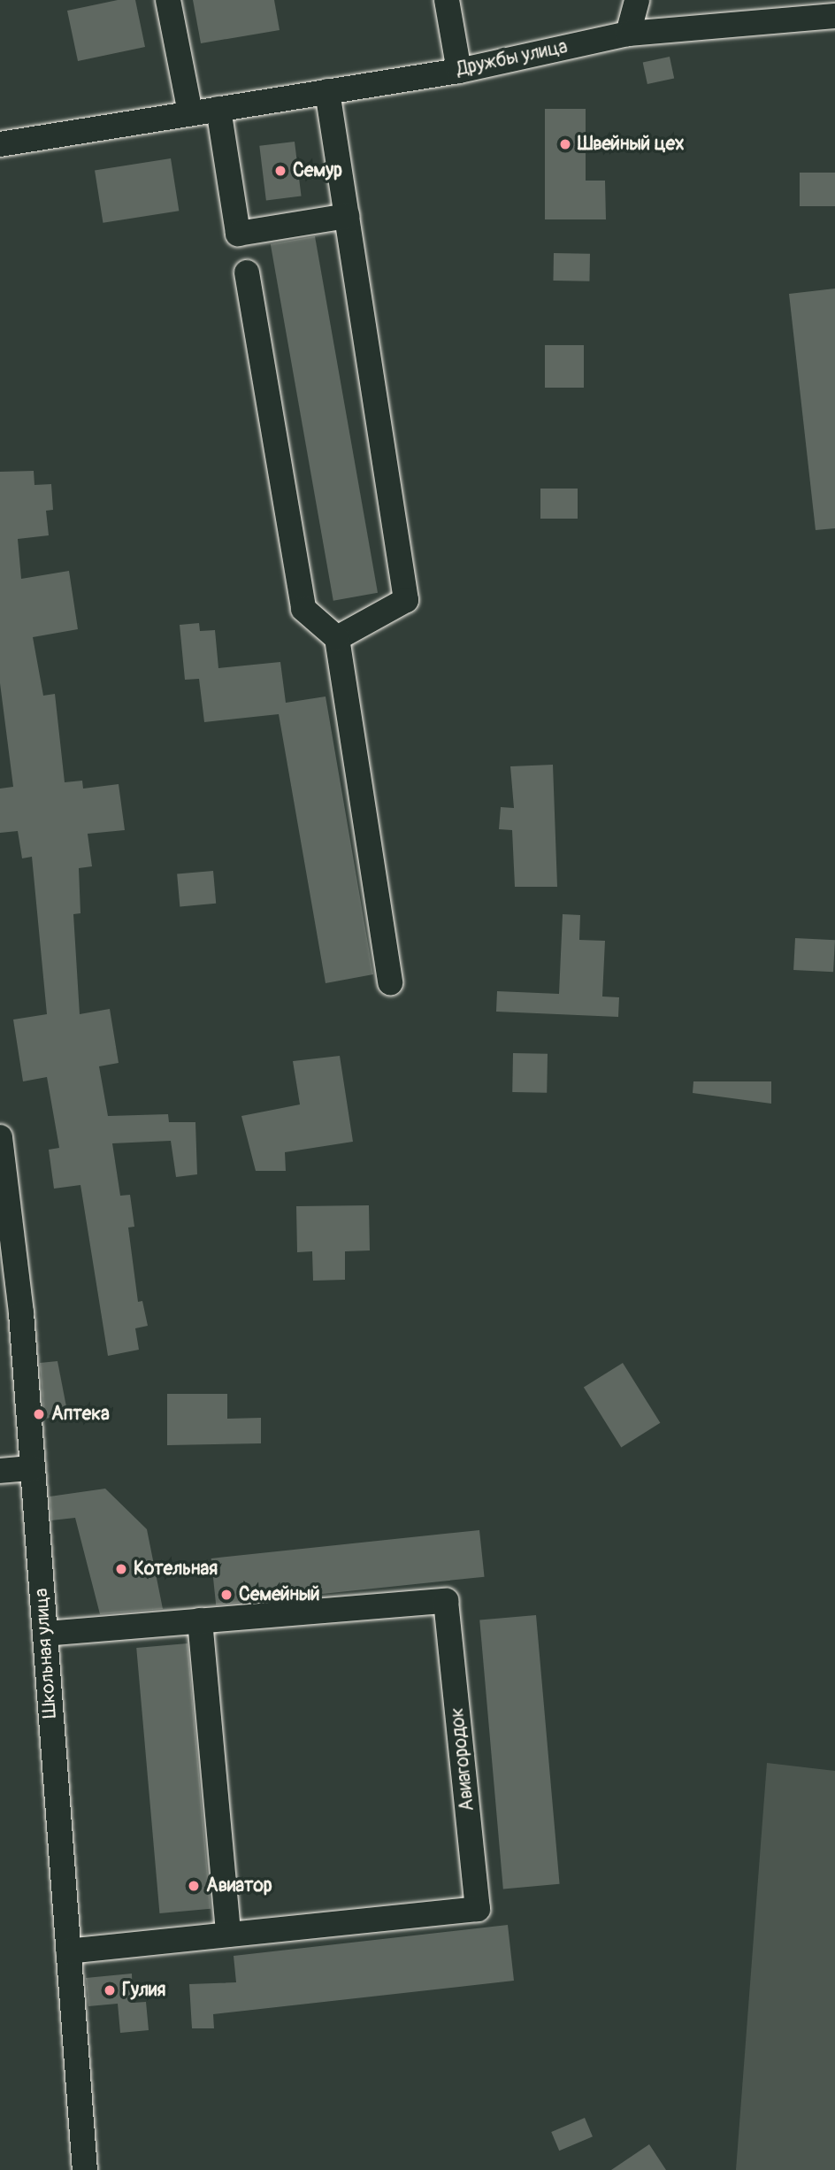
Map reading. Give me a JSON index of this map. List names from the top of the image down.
{
  "streets": {
    "street": ["Дружбы улица", "Школьная улица", "Авиагородок"]
  },
  "crossings": [
    ["Школьная улица", "Авиагородок"]
  ],
  "places": [
    "Швейный цех",
    "Семур",
    "Аптека",
    "Котельная",
    "Семейный",
    "Авиатор",
    "Гулия"
  ]
}
